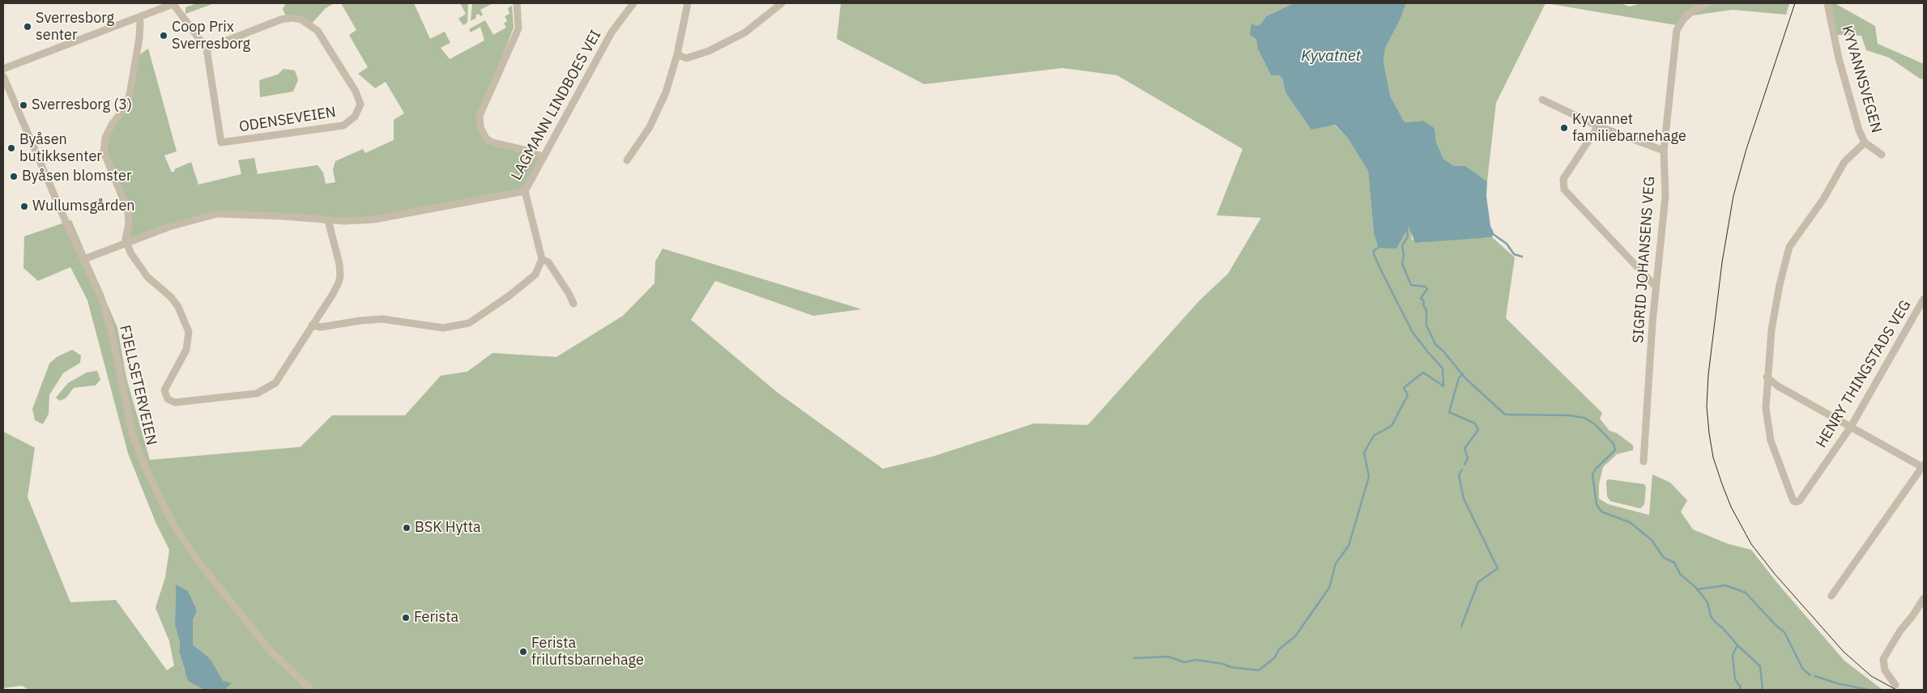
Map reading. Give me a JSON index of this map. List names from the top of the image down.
{
  "streets": {
    "street": [
      "KYVANNSVEGEN",
      "LAGMANN LINDBOES VEI",
      "ODENSEVEIEN",
      "SIGRID JOHANSENS VEG",
      "HENRY THINGSTADS VEG",
      "FJELLSETERVEIEN"
    ]
  },
  "crossings": [
    ["LAGMANN LINDBOES VEI", "FJELLSETERVEIEN"]
  ],
  "water": ["Kyvatnet"],
  "places": [
    "Sverresborg senter",
    "Coop Prix Sverresborg",
    "Sverresborg (3)",
    "Kyvannet familiebarnehage",
    "Byåsen butikksenter",
    "Byåsen blomster",
    "Wullumsgården",
    "BSK Hytta",
    "Ferista",
    "Ferista friluftsbarnehage"
  ]
}
